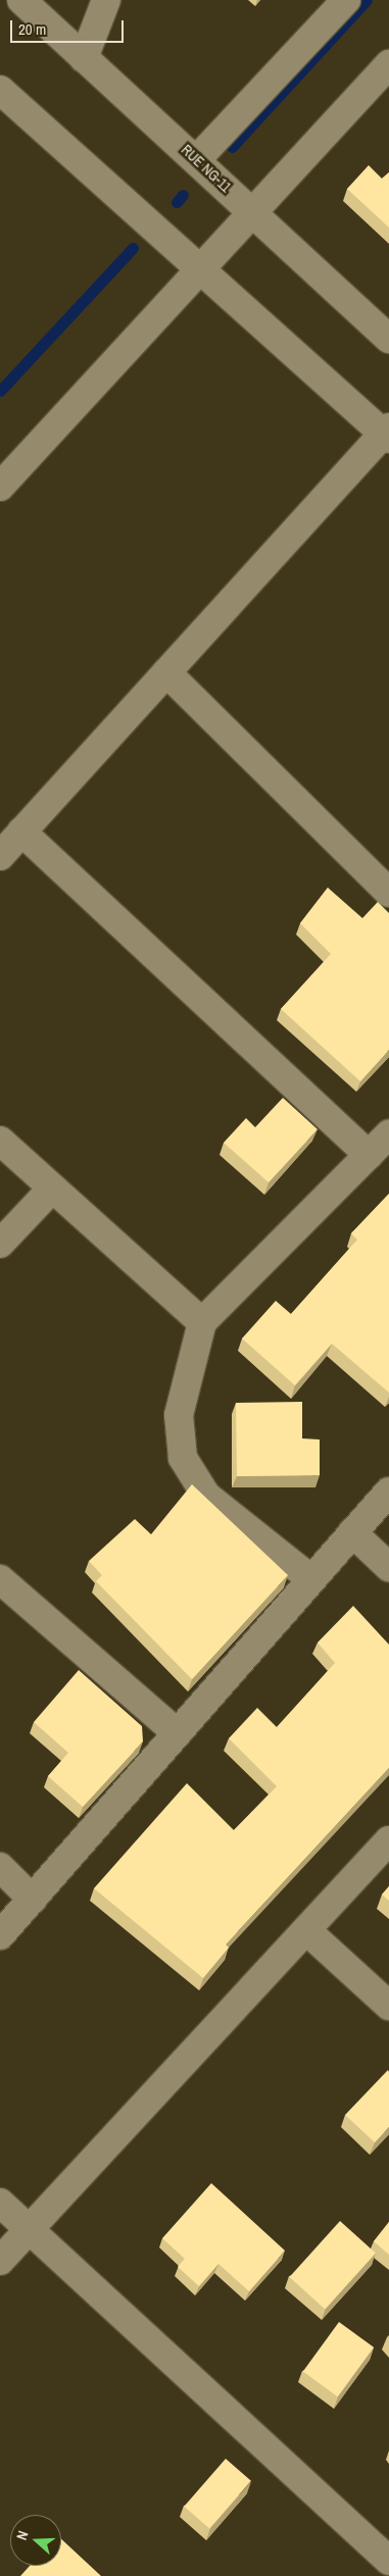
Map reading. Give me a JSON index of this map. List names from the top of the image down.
{
  "streets": {
    "street": ["RUE NG-11"]
  },
  "scale_bar": "20 m",
  "north": "left"
}
